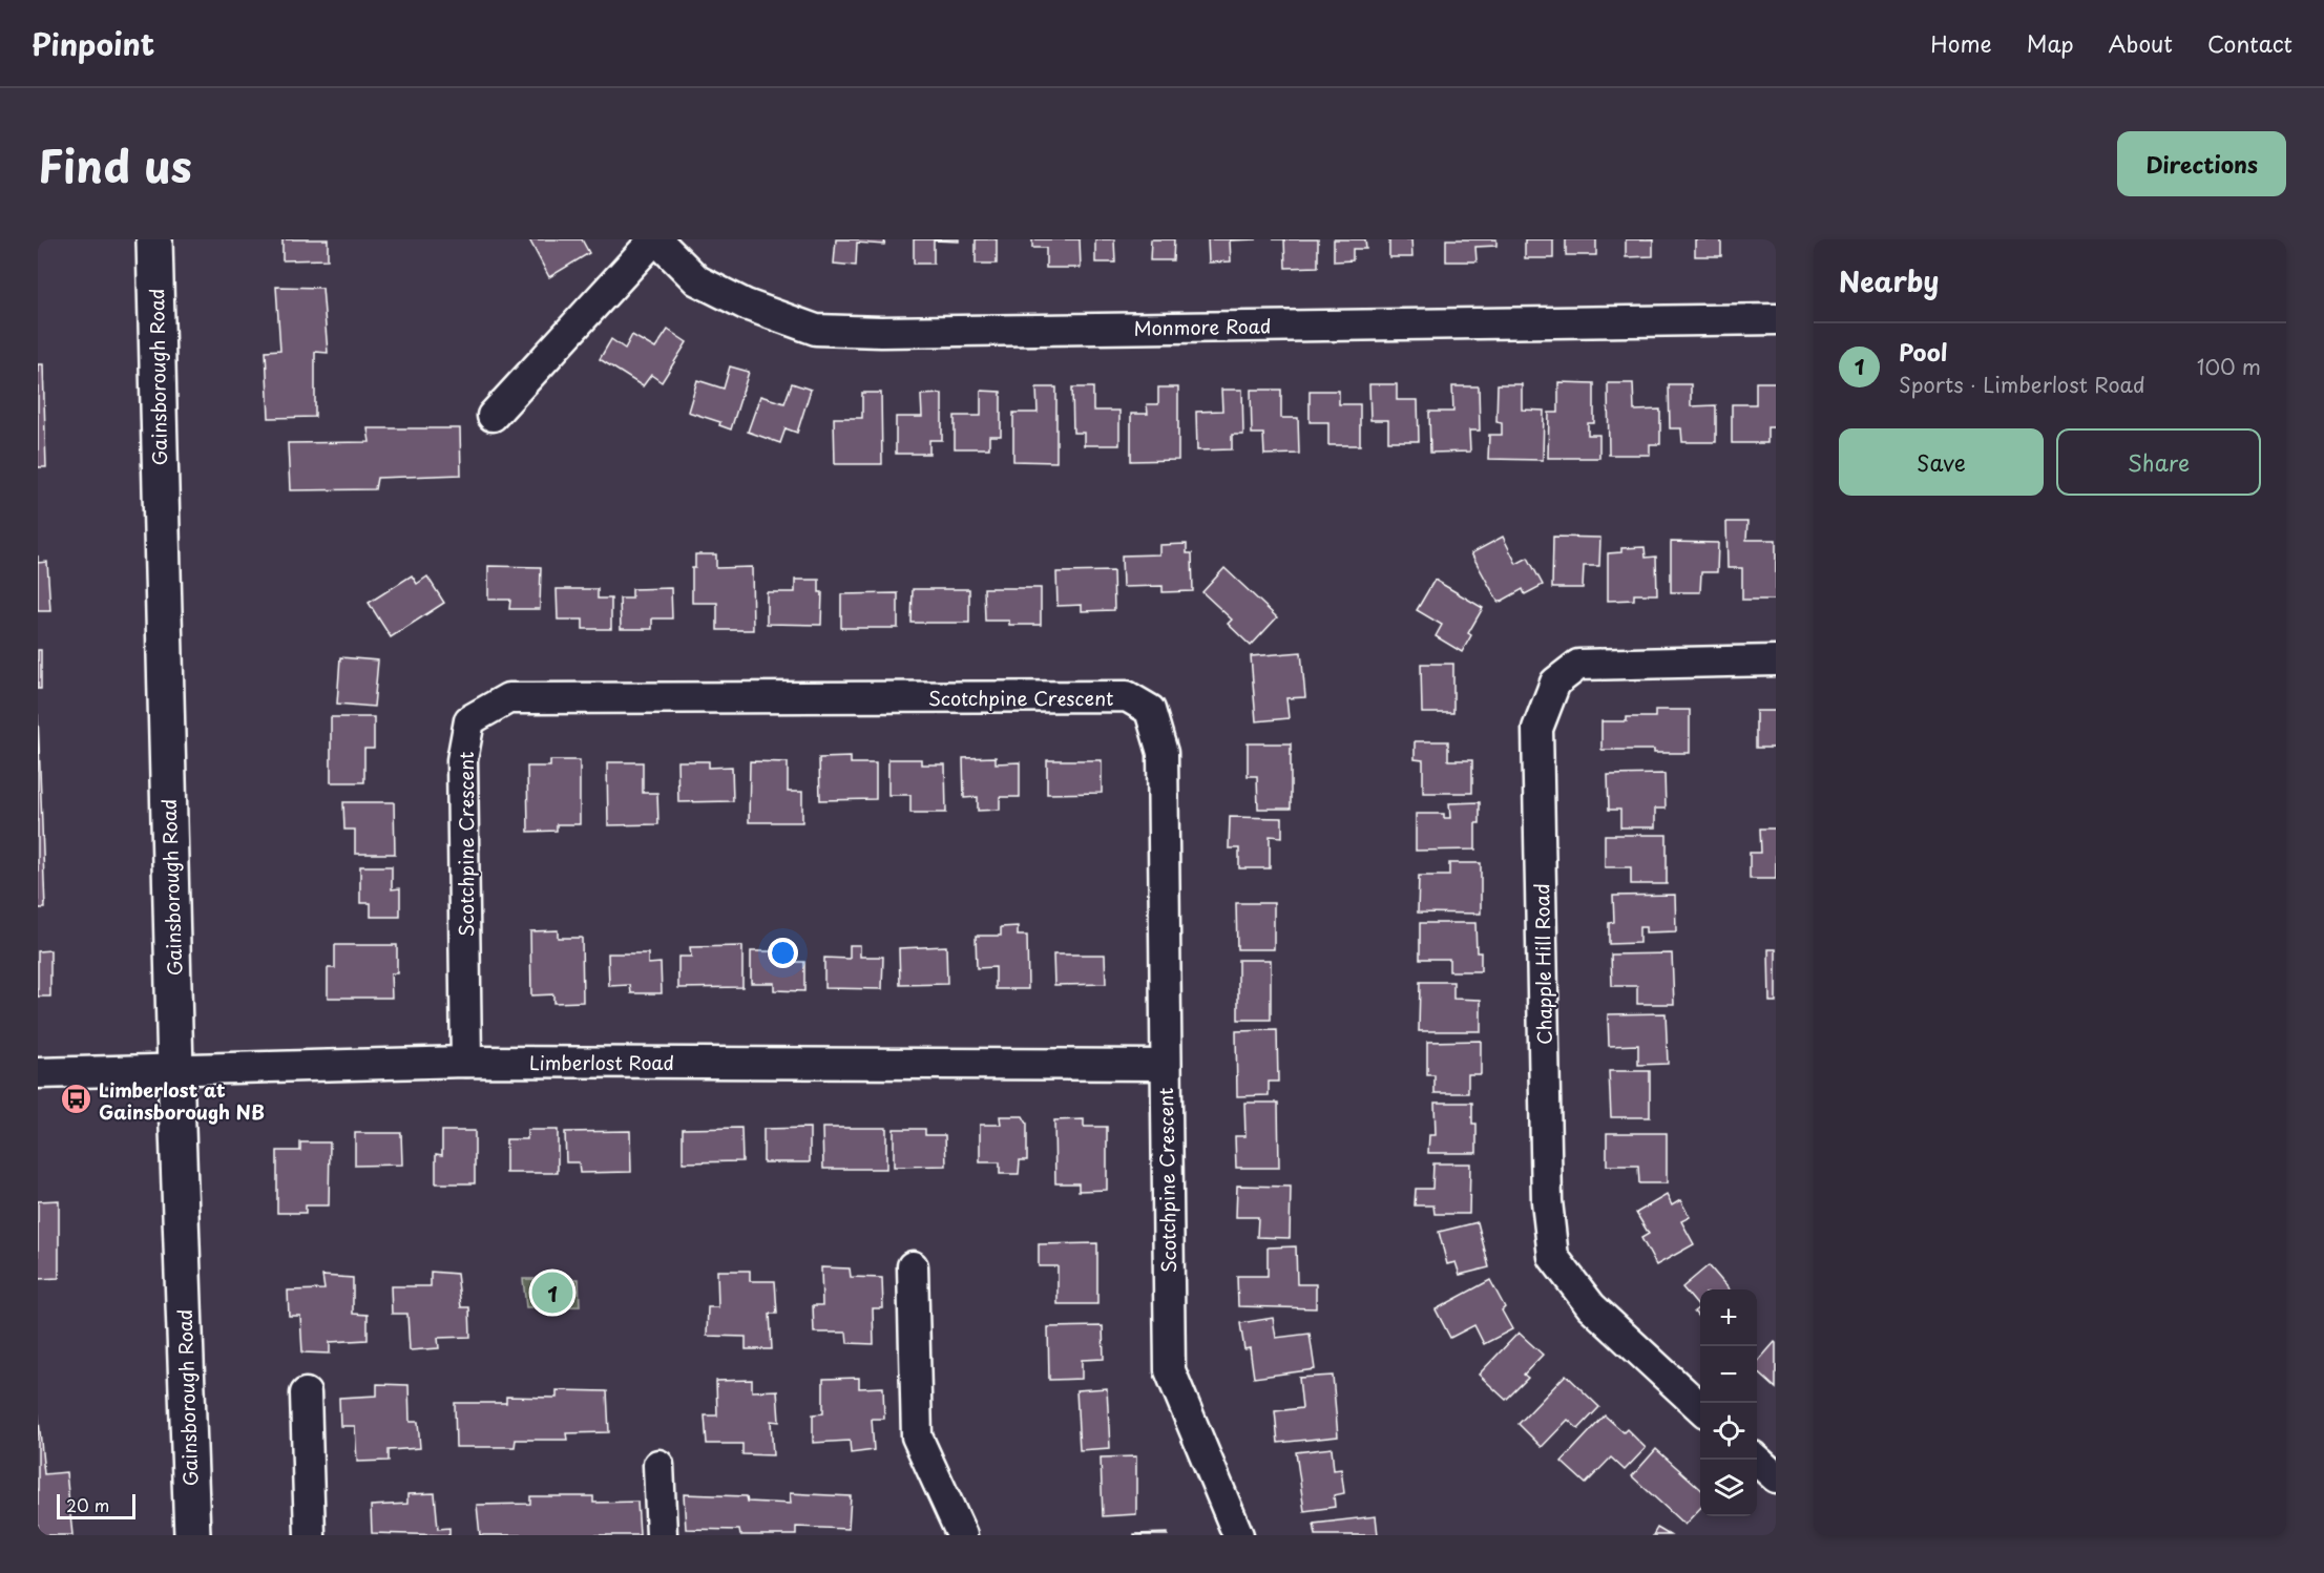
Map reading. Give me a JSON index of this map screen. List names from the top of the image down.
{
  "streets": {
    "main road": ["Gainsborough Road"],
    "street": [
      "Monmore Road",
      "Scotchpine Crescent",
      "Chapple Hill Road",
      "Limberlost Road"
    ]
  },
  "crossings": [
    ["Gainsborough Road", "Limberlost Road"],
    ["Scotchpine Crescent", "Limberlost Road"]
  ],
  "places": {
    "bus stop": ["Limberlost at Gainsborough NB"]
  },
  "scale_bar": "20 m",
  "page": {
    "header": "Pinpoint",
    "nav": [
      "Home",
      "Map",
      "About",
      "Contact"
    ],
    "title": "Find us",
    "buttons": [
      "Directions",
      ["Save", "Share"]
    ],
    "heading": "Nearby",
    "list": [
      {
        "mark": "1",
        "name": "Pool",
        "note": "Sports · Limberlost Road",
        "value": "100 m"
      }
    ],
    "pins": "1",
    "map_buttons": ["+", "−"],
    "scale": "20 m"
  }
}
